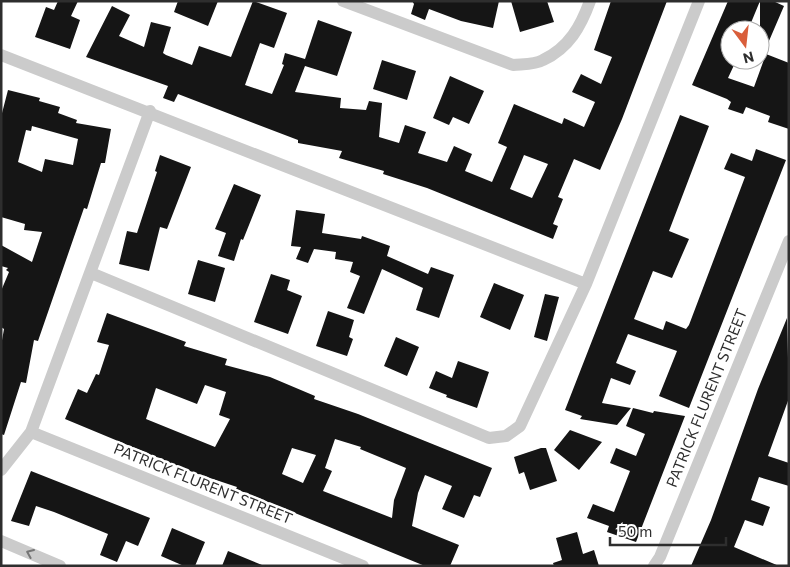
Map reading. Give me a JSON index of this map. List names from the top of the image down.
{
  "streets": {
    "street": ["PATRICK FLURENT STREET"]
  },
  "scale_bar": "50 m",
  "north": "bottom"
}
